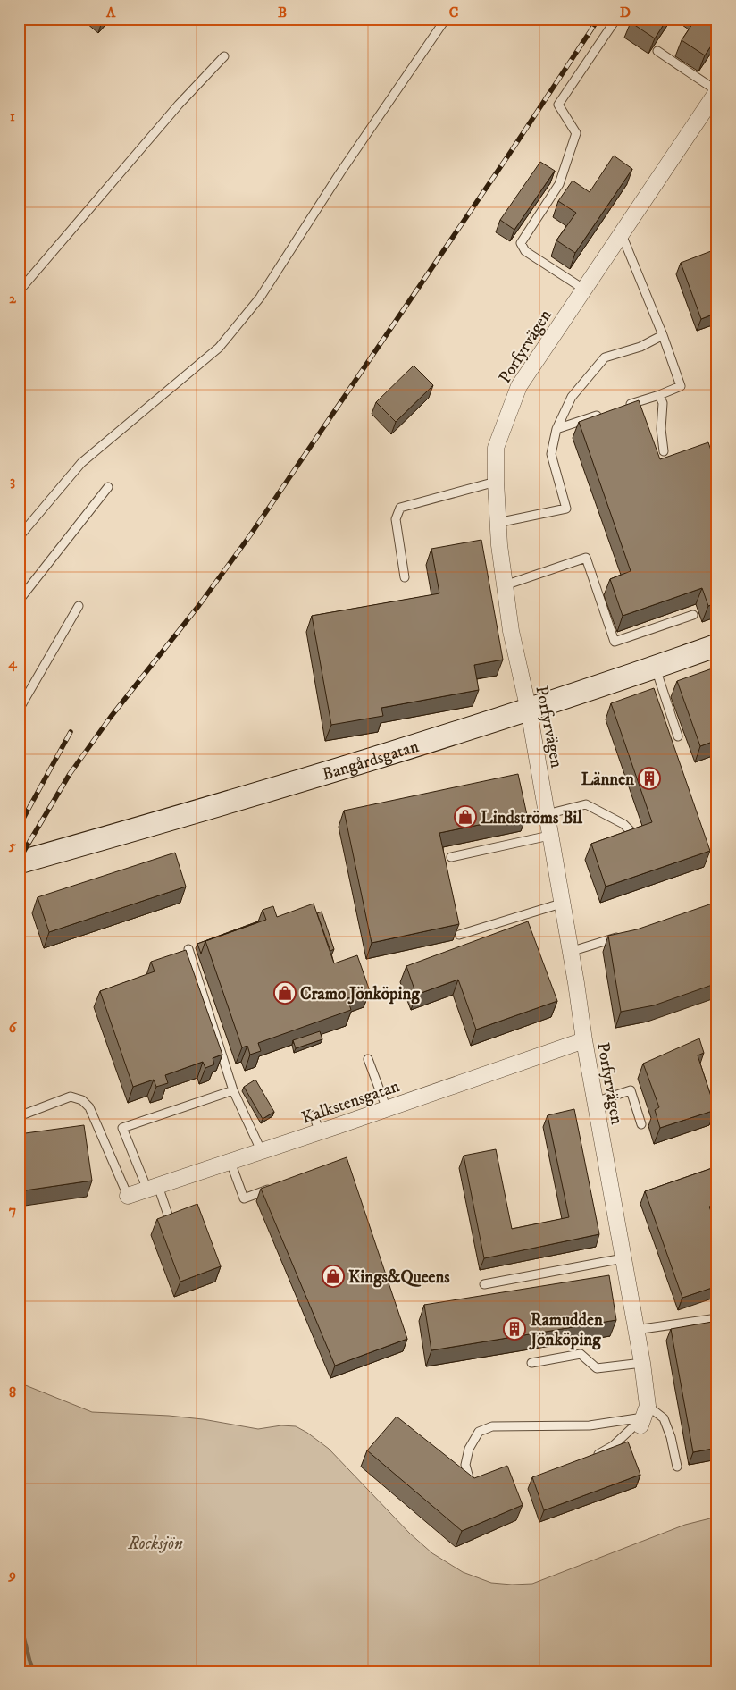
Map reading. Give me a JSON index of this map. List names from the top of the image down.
{
  "streets": {
    "main road": ["Bangårdsgatan"],
    "street": ["Porfyrvägen", "Kalkstensgatan"]
  },
  "crossings": [
    ["Porfyrvägen", "Bangårdsgatan"],
    ["Porfyrvägen", "Kalkstensgatan"]
  ],
  "parks": ["Rocksjön"],
  "places": {
    "building": ["Lännen", "Ramudden Jönköping"],
    "shop": ["Lindströms Bil", "Cramo Jönköping", "Kings&Queens"]
  },
  "grid": {
    "columns": [
      "A",
      "B",
      "C",
      "D"
    ],
    "rows": [
      "1",
      "2",
      "3",
      "4",
      "5",
      "6",
      "7",
      "8",
      "9"
    ]
  }
}
